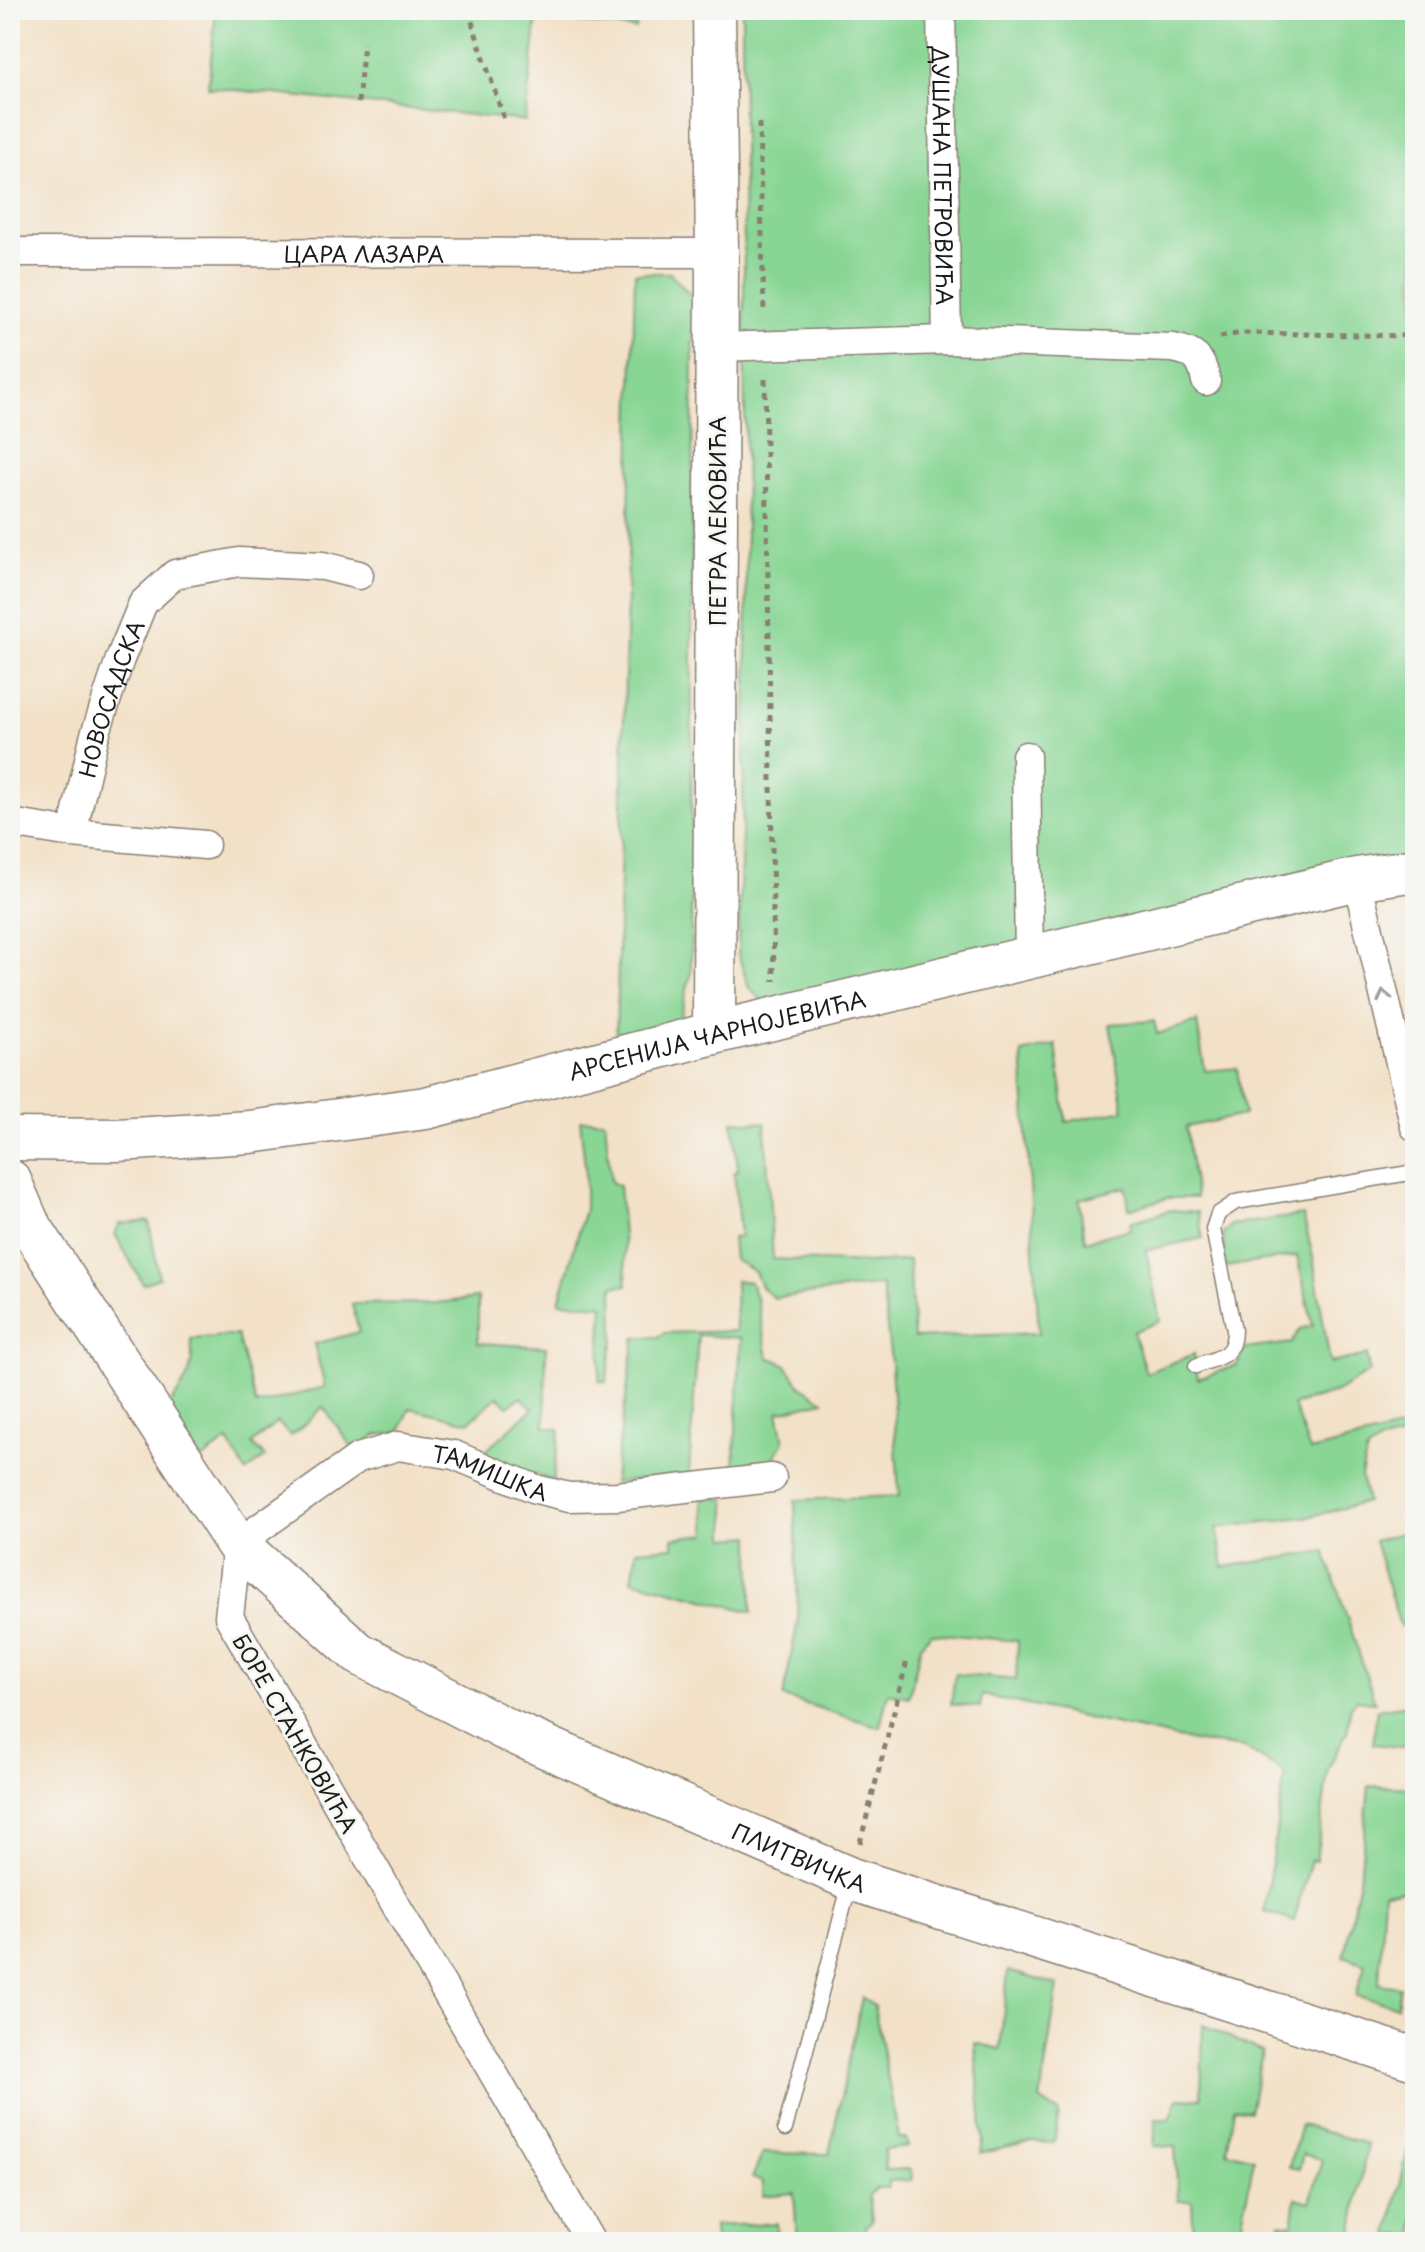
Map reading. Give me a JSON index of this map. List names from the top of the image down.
{
  "streets": {
    "street": [
      "ДУШАНА ПЕТРОВИЋА",
      "ЦАРА ЛАЗАРА",
      "ПЕТРА ЛЕКОВИЋА",
      "НОВОСАДСКА",
      "АРСЕНИЈА ЧАРНОЈЕВИЋА",
      "ТАМИШКА",
      "БОРЕ СТАНКОВИЋА",
      "ПЛИТВИЧКА"
    ]
  },
  "crossings": [
    ["ЦАРА ЛАЗАРА", "ПЕТРА ЛЕКОВИЋА"],
    ["ПЕТРА ЛЕКОВИЋА", "АРСЕНИЈА ЧАРНОЈЕВИЋА"],
    ["ТАМИШКА", "БОРЕ СТАНКОВИЋА"],
    ["ТАМИШКА", "ПЛИТВИЧКА"],
    ["БОРЕ СТАНКОВИЋА", "ПЛИТВИЧКА"]
  ]
}
